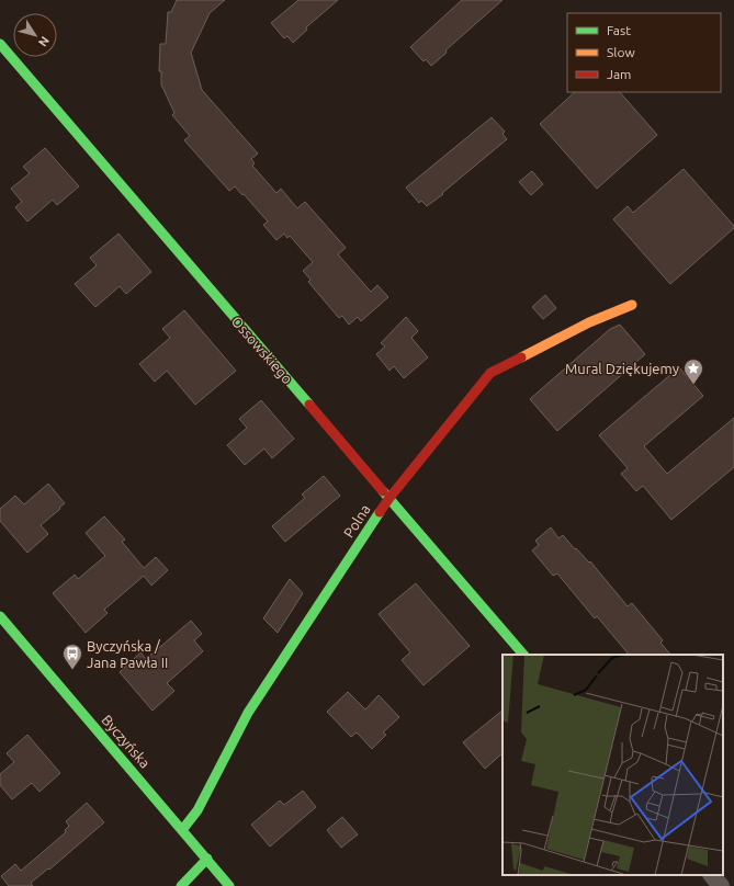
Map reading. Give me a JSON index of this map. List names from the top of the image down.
{
  "streets": {
    "street": ["Ossowskiego", "Polna", "Byczyńska"]
  },
  "crossings": [
    ["Ossowskiego", "Polna"],
    ["Polna", "Byczyńska"]
  ],
  "places": {
    "place": ["Mural Dziękujemy"],
    "bus stop": ["Byczyńska / Jana Pawła II"]
  },
  "legend": ["Fast", "Slow", "Jam"],
  "north": "bottom right"
}
